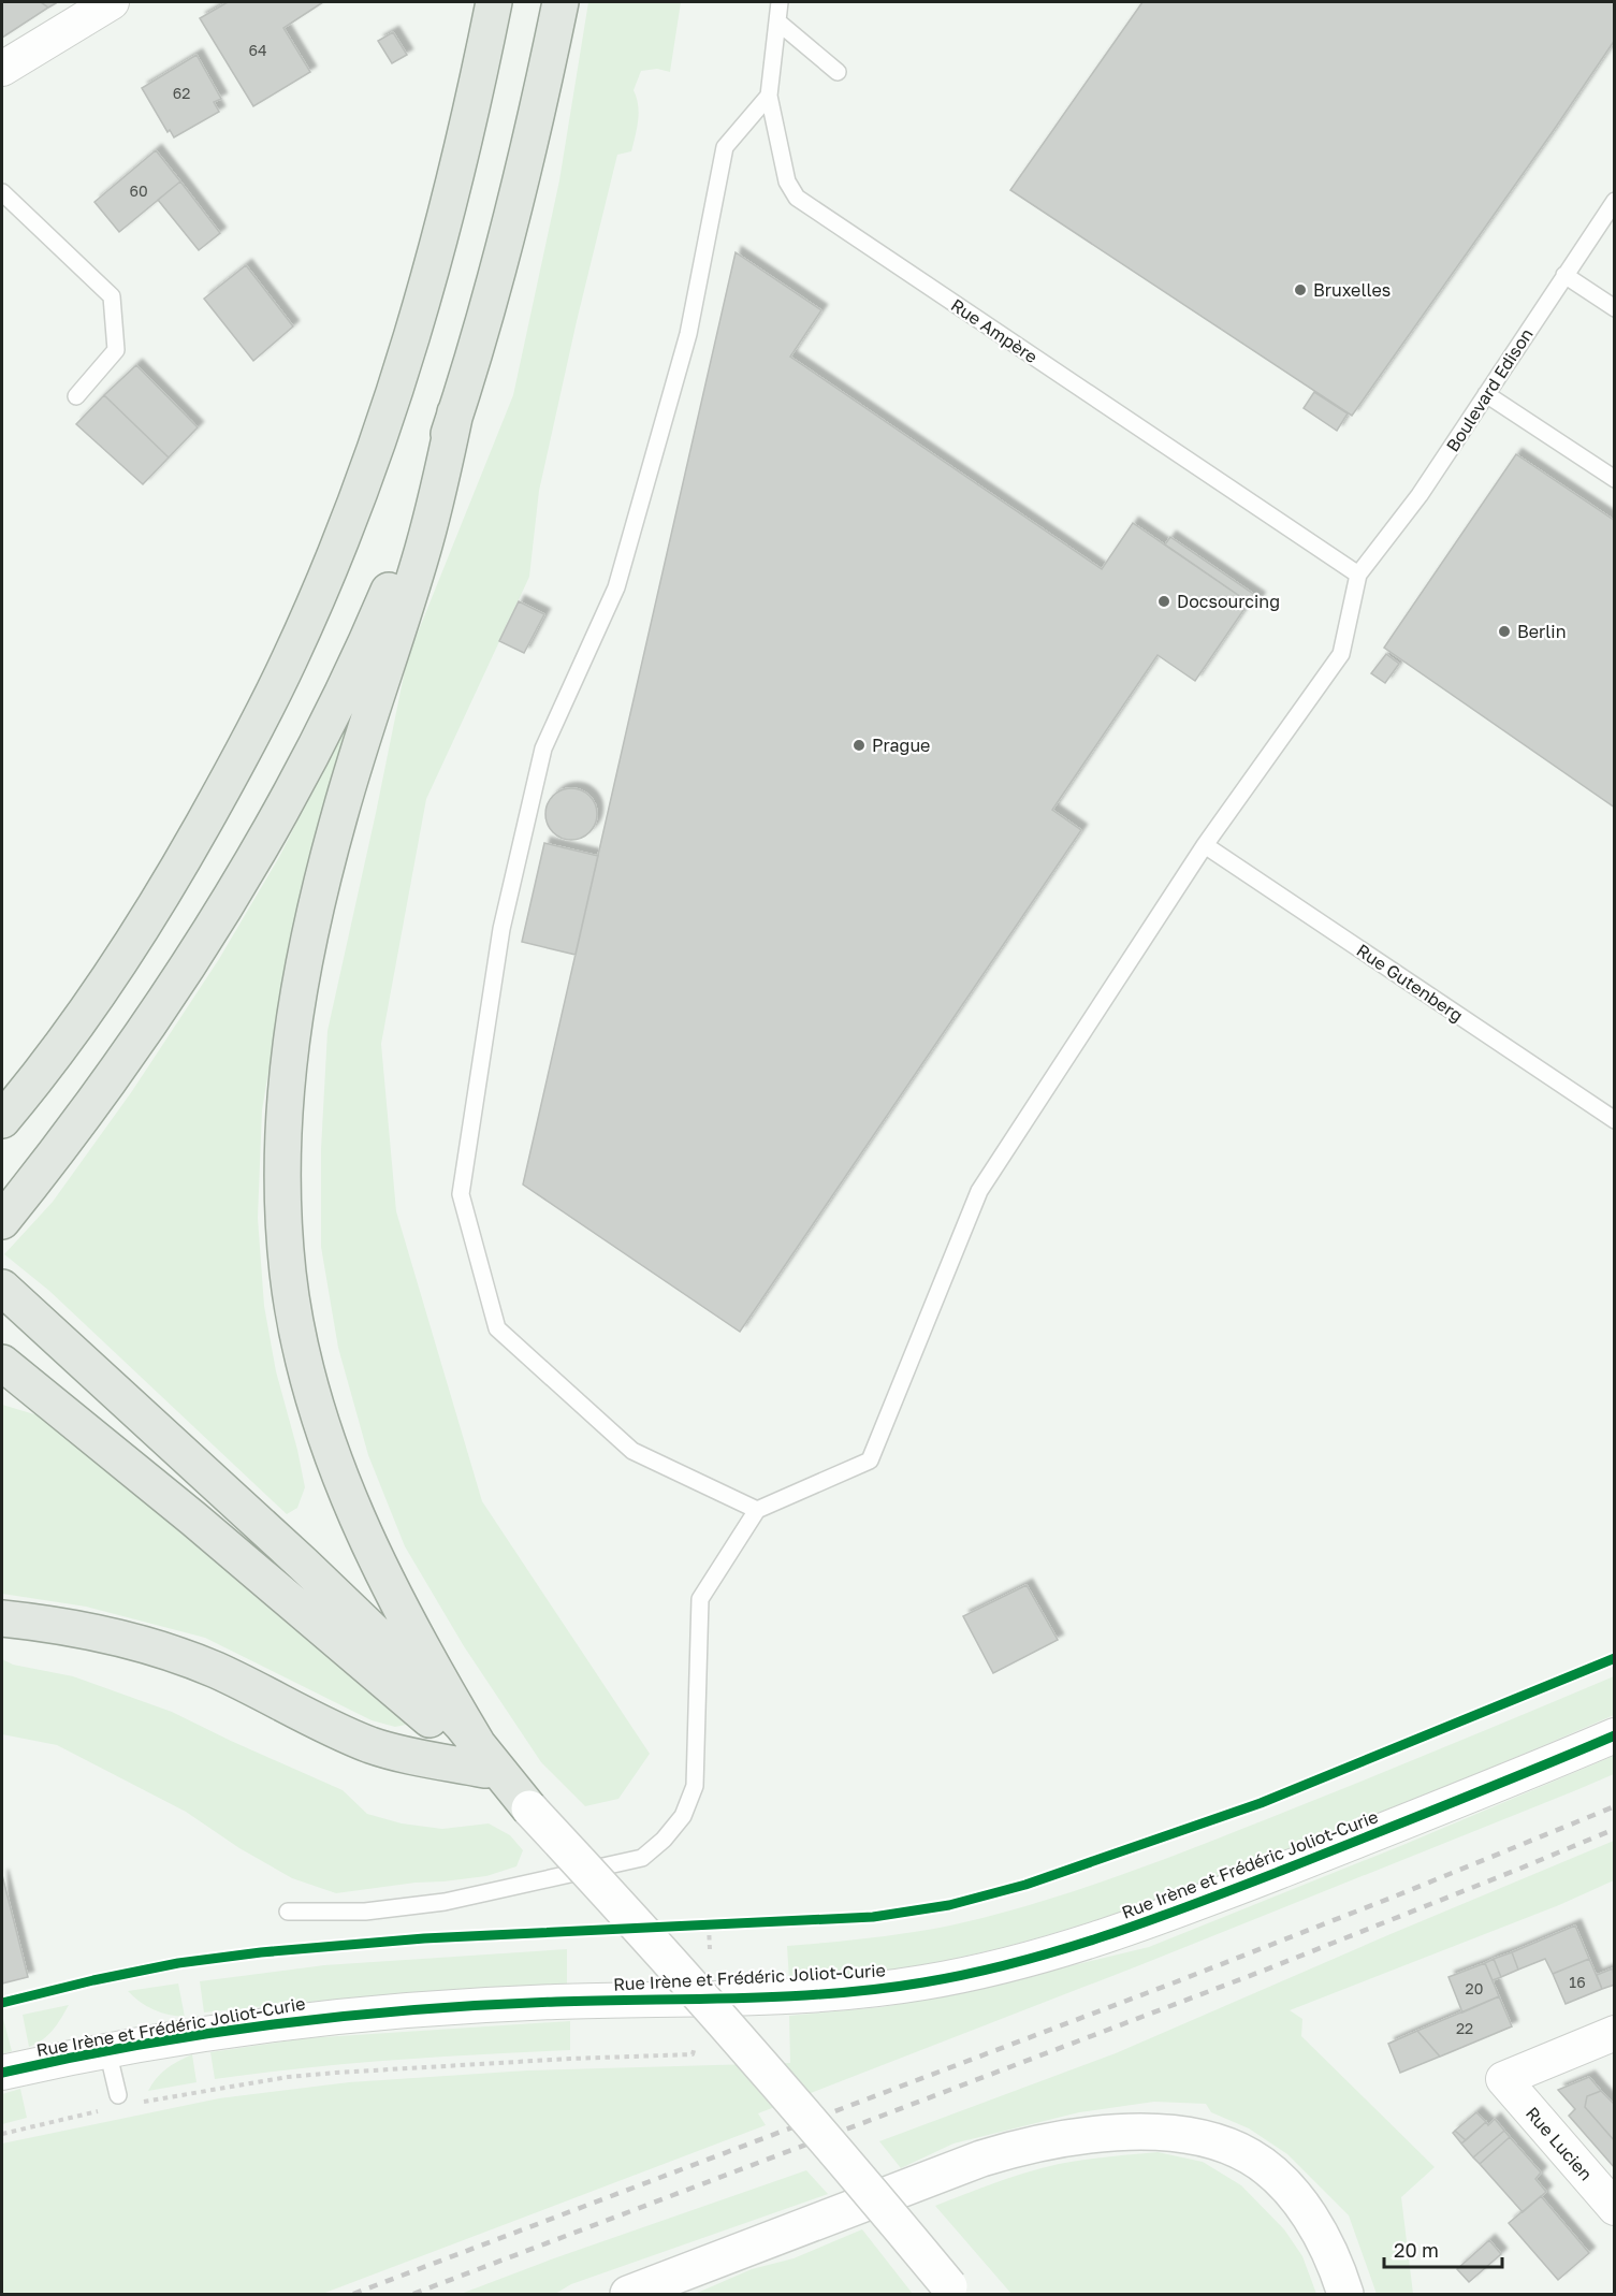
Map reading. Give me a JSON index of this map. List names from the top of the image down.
{
  "streets": {
    "street": ["Rue Irène et Frédéric Joliot-Curie", "Rue Lucien"],
    "lane": ["Rue Ampère", "Boulevard Edison", "Rue Gutenberg"]
  },
  "crossings": [
    ["Rue Ampère", "Boulevard Edison"]
  ],
  "places": [
    "Bruxelles",
    "Docsourcing",
    "Berlin",
    "Prague"
  ],
  "house_numbers": [
    "64",
    "62",
    "60",
    "16",
    "20",
    "22"
  ],
  "scale_bar": "20 m"
}
